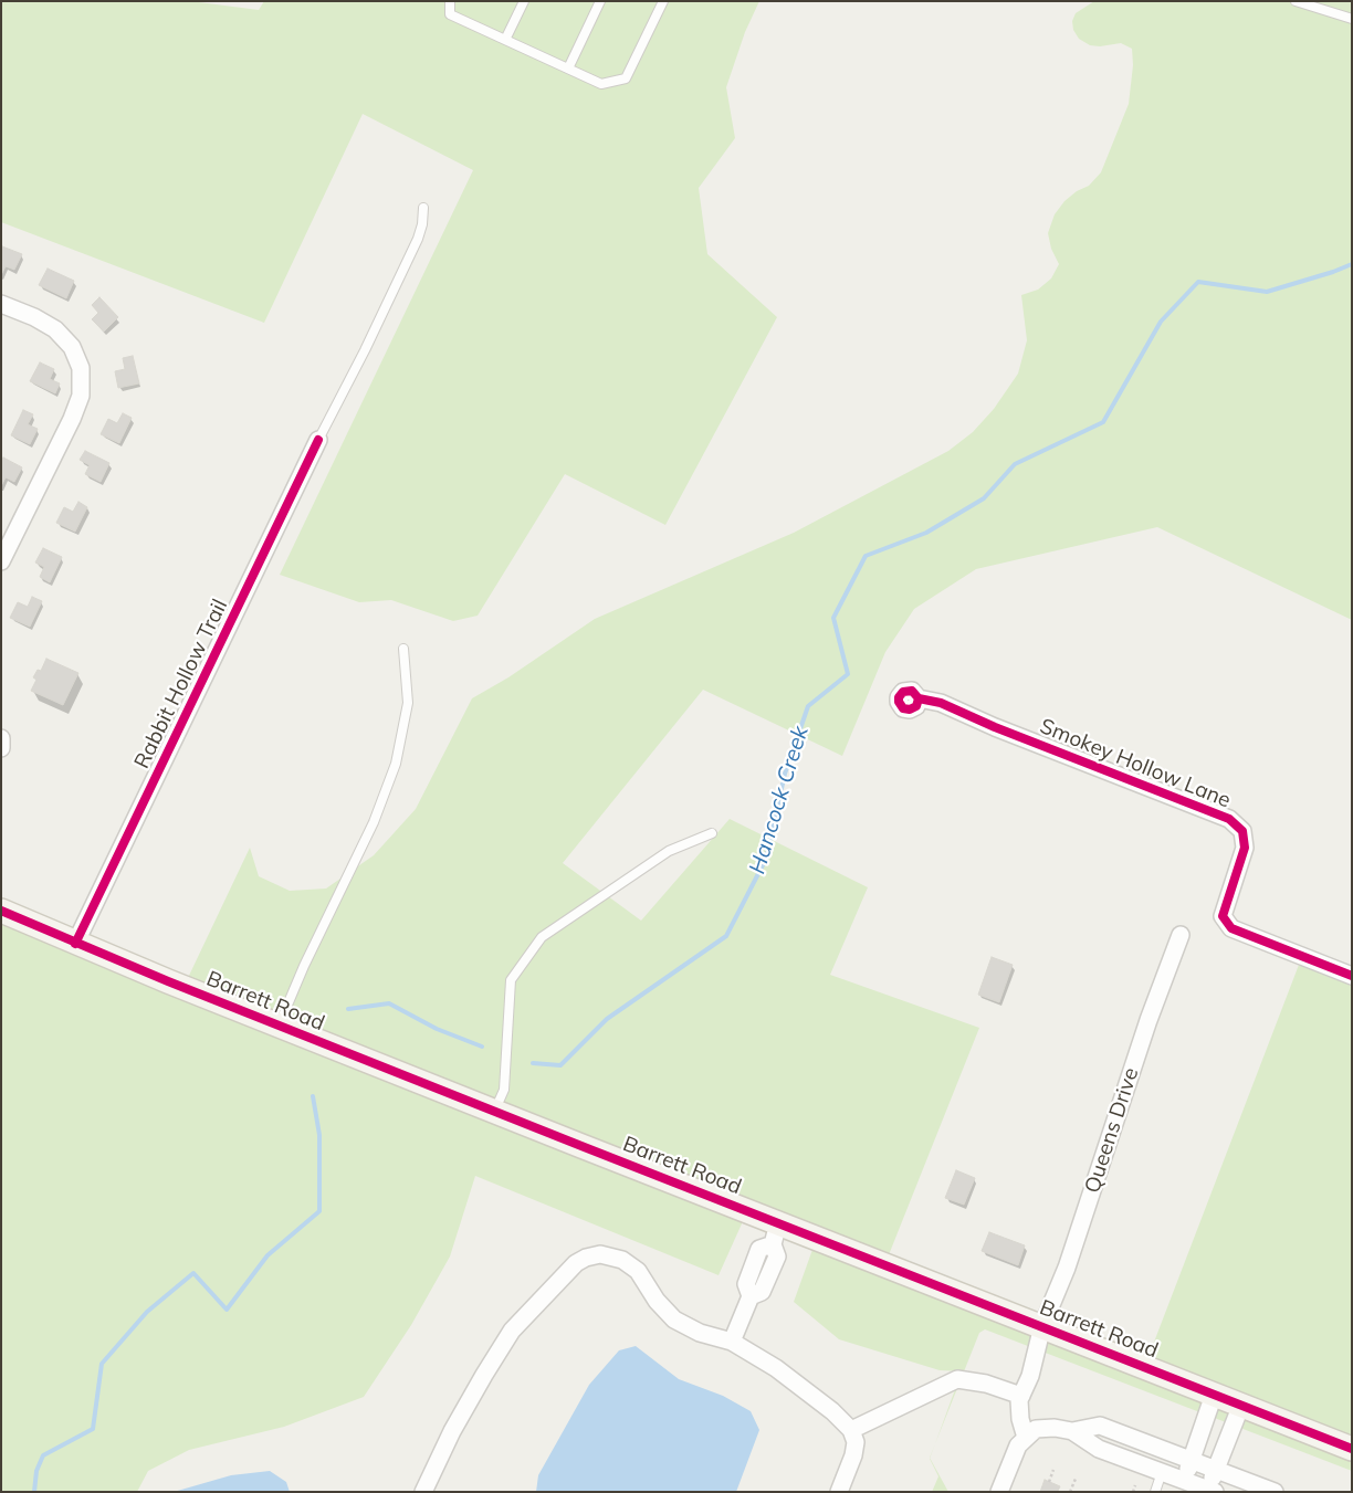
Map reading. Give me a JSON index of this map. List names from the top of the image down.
{
  "streets": {
    "street": [
      "Rabbit Hollow Trail",
      "Smokey Hollow Lane",
      "Barrett Road",
      "Queens Drive"
    ]
  },
  "crossings": [
    ["Rabbit Hollow Trail", "Barrett Road"],
    ["Barrett Road", "Queens Drive"]
  ],
  "water": ["Hancock Creek"]
}
